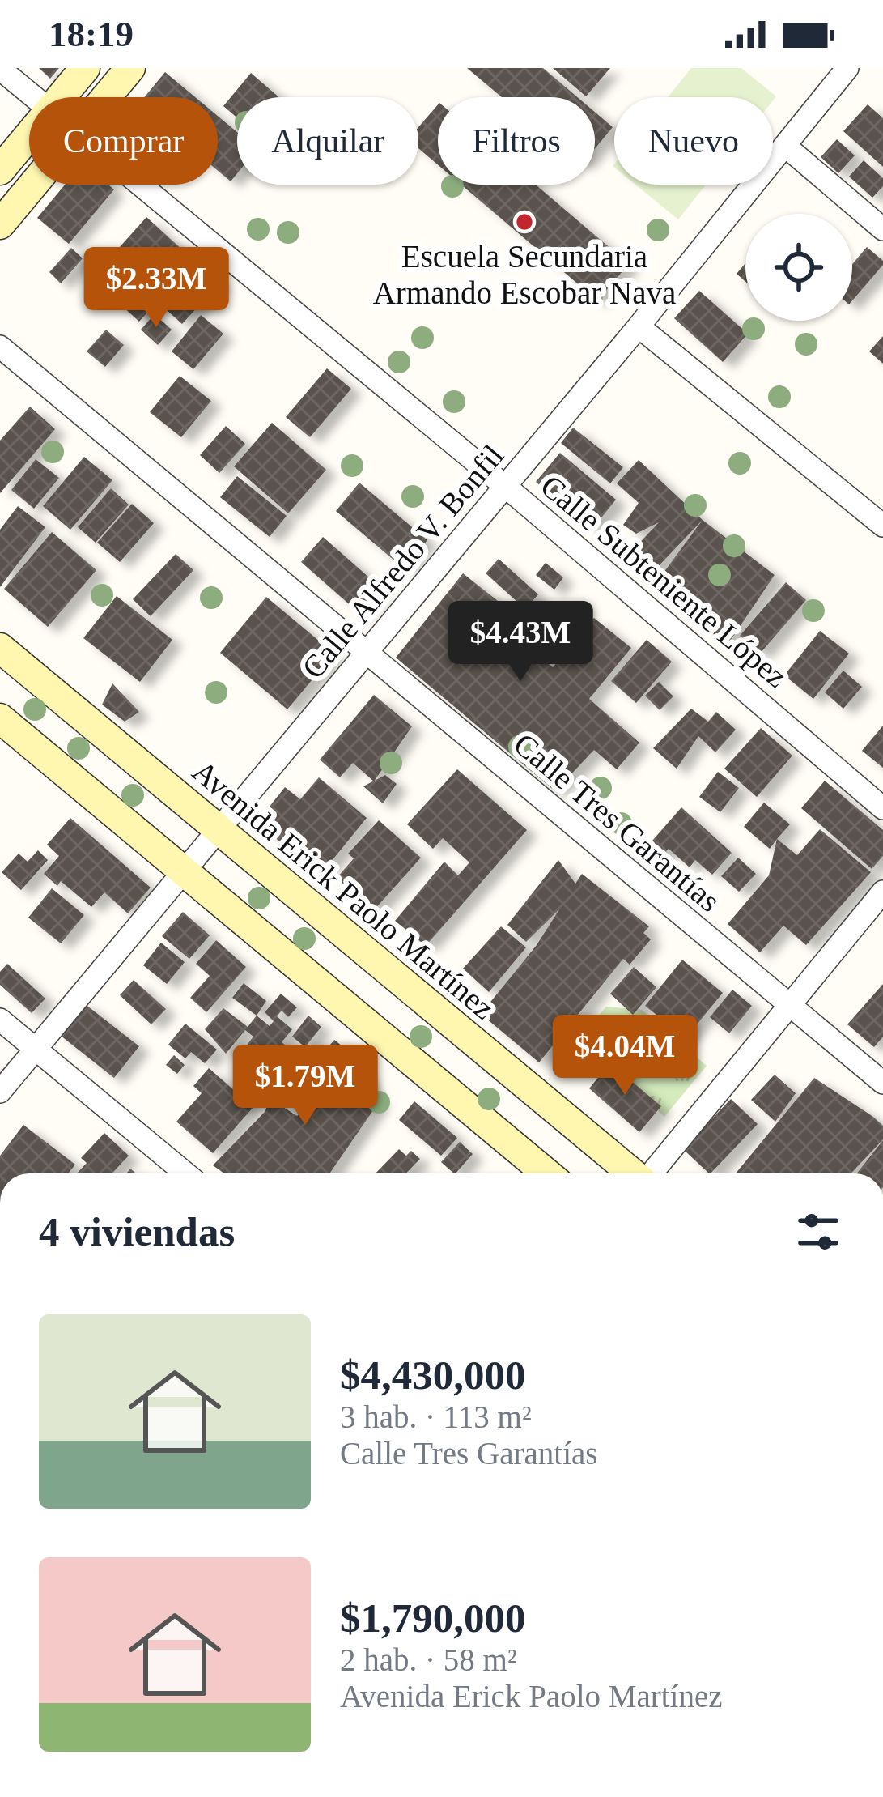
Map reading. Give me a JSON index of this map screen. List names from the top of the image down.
{
  "streets": {
    "main road": ["Avenida Erick Paolo Martínez"],
    "street": ["Calle Alfredo V. Bonfil", "Calle Subteniente López", "Calle Tres Garantías"]
  },
  "crossings": [
    ["Calle Alfredo V. Bonfil", "Calle Subteniente López"],
    ["Calle Alfredo V. Bonfil", "Calle Tres Garantías"],
    ["Calle Alfredo V. Bonfil", "Avenida Erick Paolo Martínez"]
  ],
  "places": ["Escuela Secundaria Armando Escobar Nava"],
  "page": {
    "status": "18:19",
    "chip": [
      "Comprar",
      "Alquilar",
      "Filtros",
      "Nuevo"
    ],
    "price": [
      "$2.33M",
      "$4.43M",
      "$4.04M",
      "$1.79M"
    ],
    "heading": "4 viviendas",
    "list": [
      {
        "name": "$4,430,000",
        "note": "3 hab. · 113 m² · Calle Tres Garantías"
      },
      {
        "name": "$1,790,000",
        "note": "2 hab. · 58 m² · Avenida Erick Paolo Martínez"
      }
    ]
  }
}
